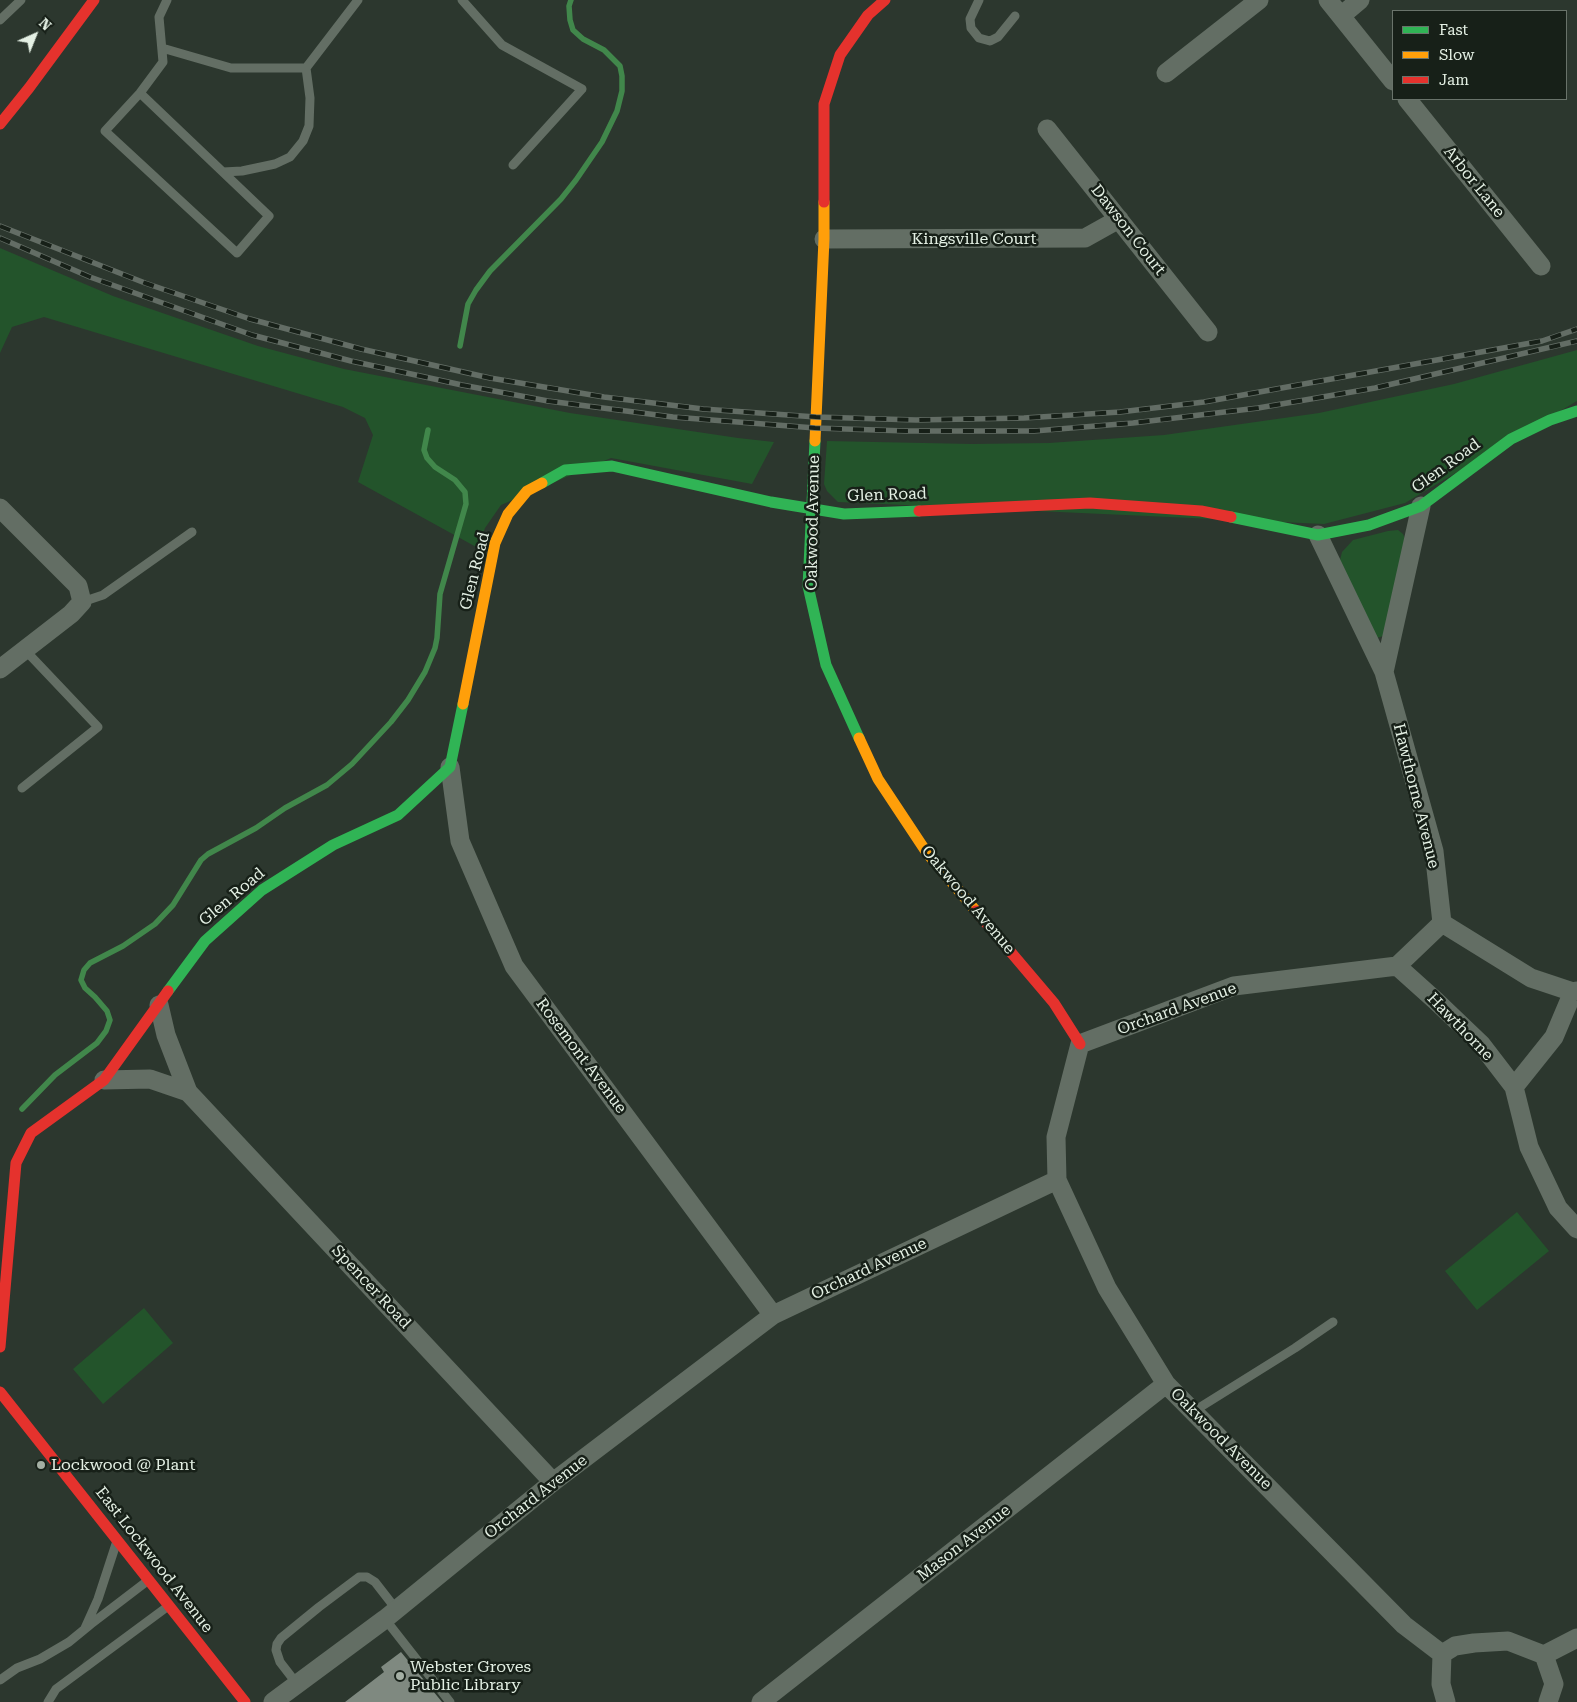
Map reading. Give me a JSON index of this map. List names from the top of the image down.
{
  "streets": {
    "street": [
      "Arbor Lane",
      "Dawson Court",
      "Kingsville Court",
      "Glen Road",
      "Oakwood Avenue",
      "Hawthorne Avenue",
      "Orchard Avenue",
      "Hawthorne",
      "Rosemont Avenue",
      "Spencer Road",
      "Mason Avenue",
      "East Lockwood Avenue"
    ]
  },
  "crossings": [
    ["Dawson Court", "Kingsville Court"],
    ["Kingsville Court", "Oakwood Avenue"],
    ["Glen Road", "Oakwood Avenue"],
    ["Glen Road", "Hawthorne Avenue"],
    ["Glen Road", "Rosemont Avenue"],
    ["Glen Road", "Spencer Road"],
    ["Oakwood Avenue", "Orchard Avenue"],
    ["Oakwood Avenue", "Mason Avenue"],
    ["Orchard Avenue", "Hawthorne"],
    ["Orchard Avenue", "Rosemont Avenue"],
    ["Orchard Avenue", "Spencer Road"]
  ],
  "places": ["Lockwood @ Plant", "Webster Groves Public Library"],
  "legend": ["Fast", "Slow", "Jam"],
  "north": "top right"
}
